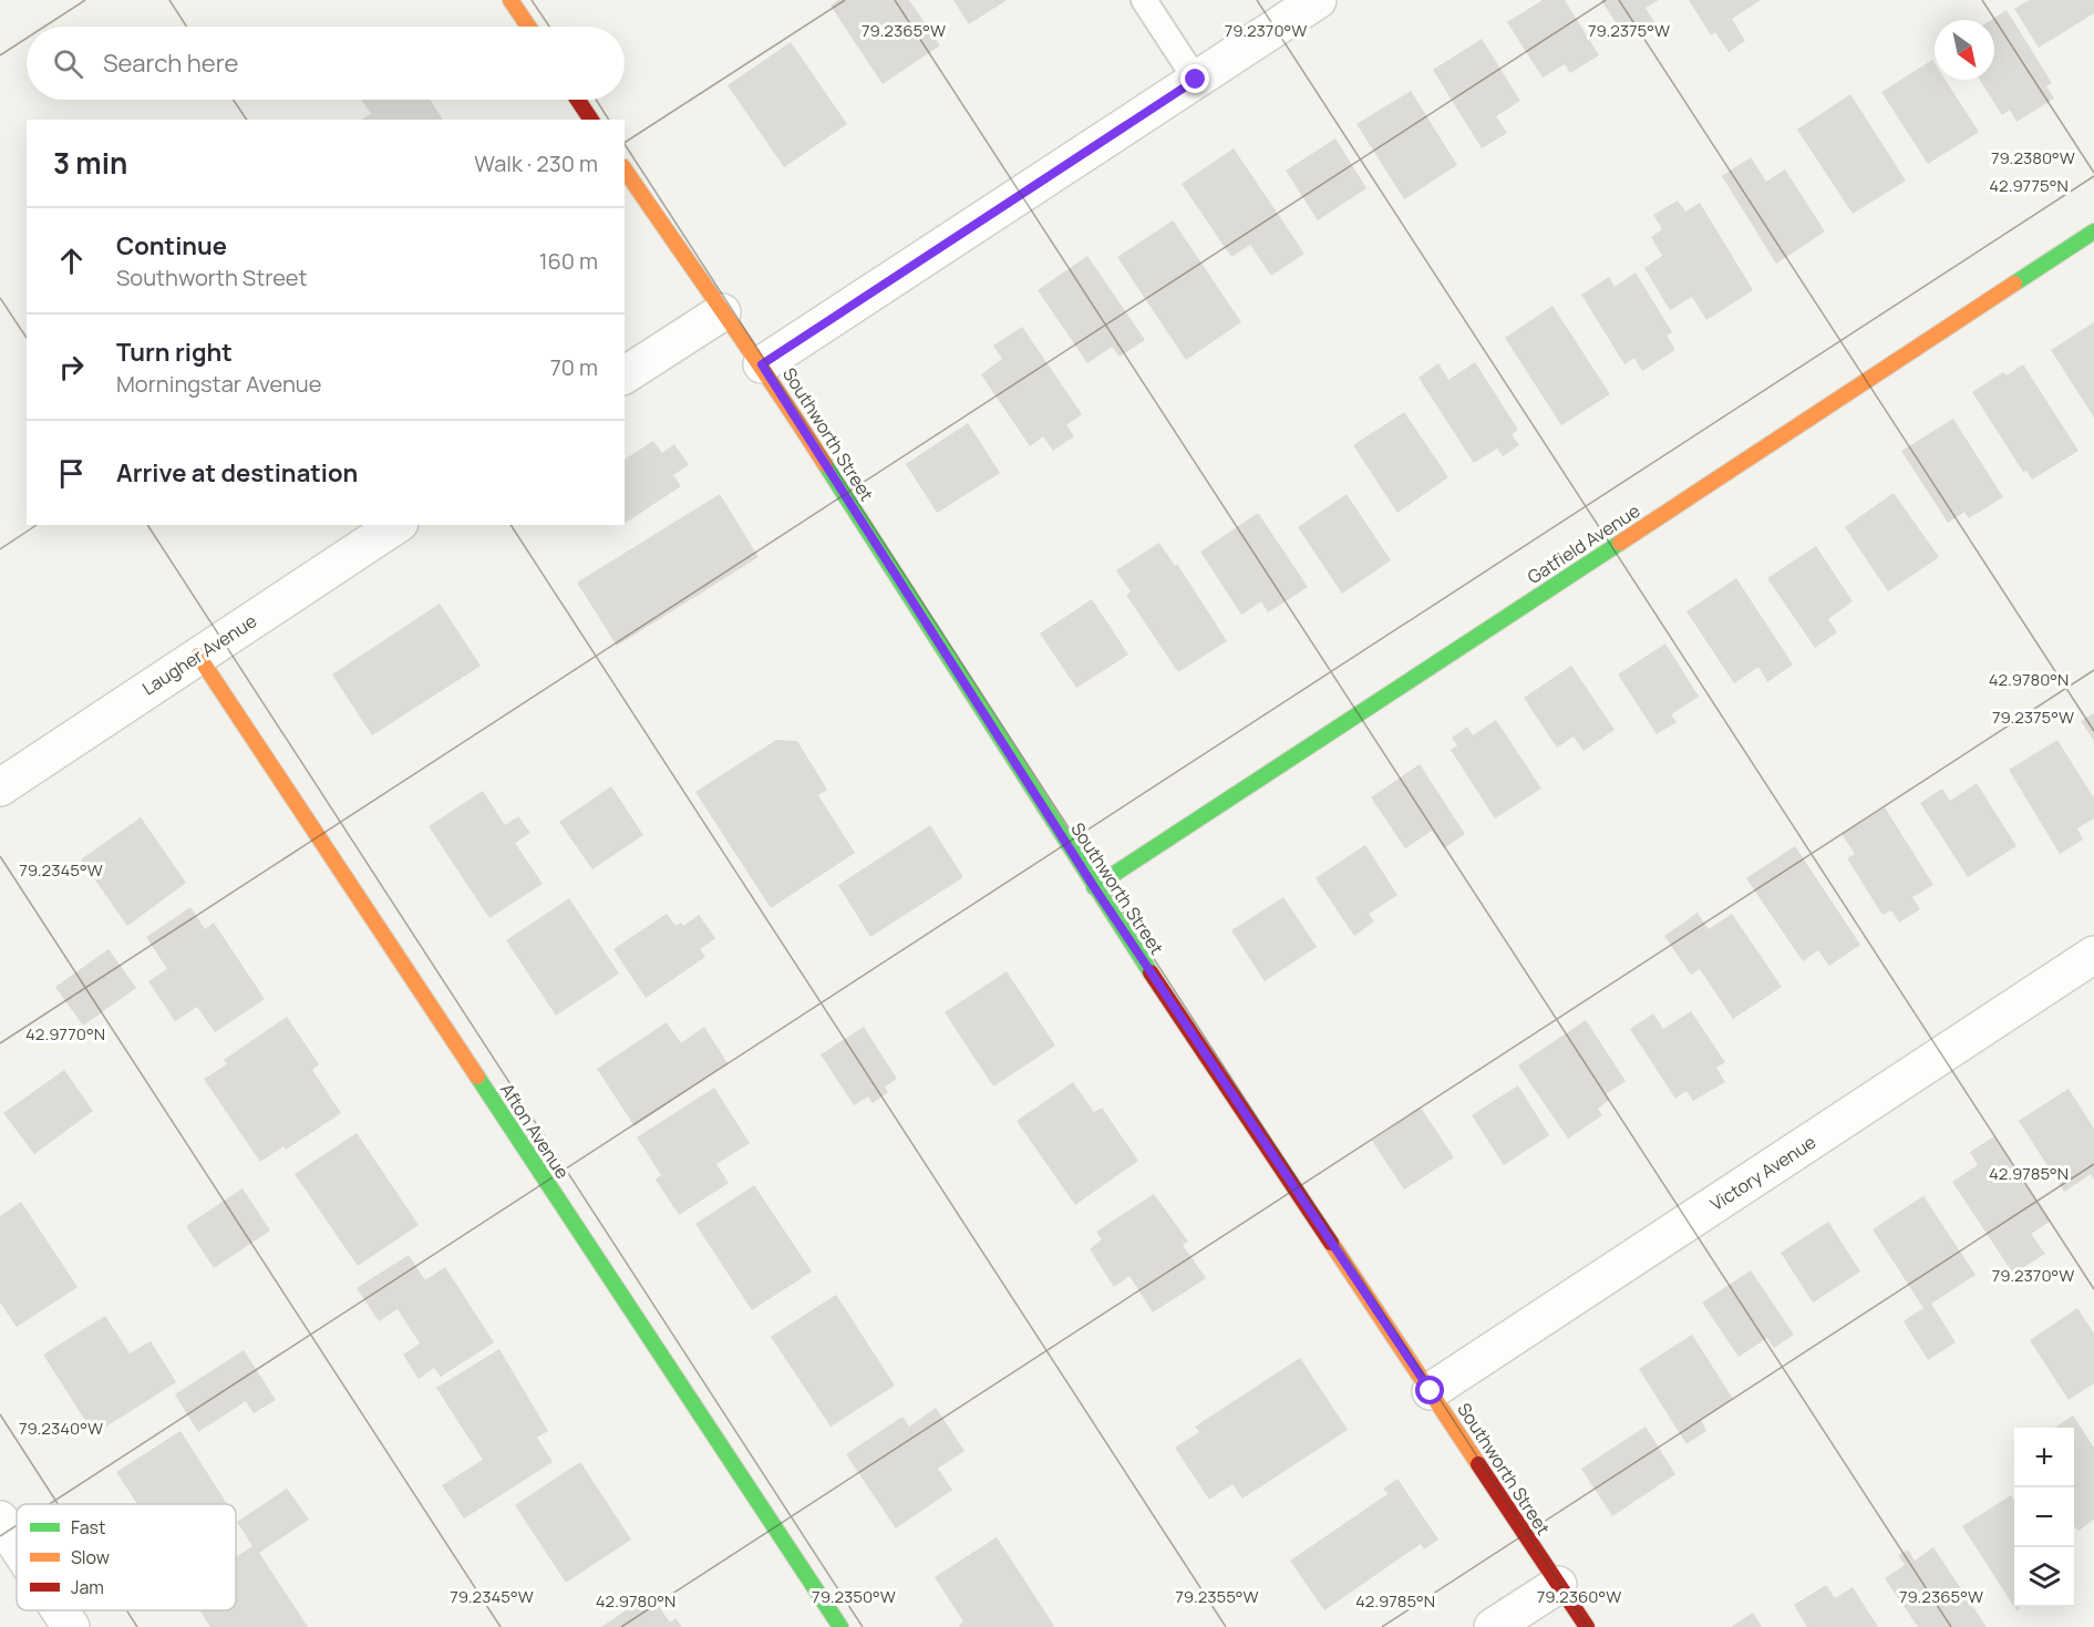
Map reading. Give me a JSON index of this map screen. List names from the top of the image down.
{
  "streets": {
    "street": [
      "Southworth Street",
      "Gatfield Avenue",
      "Laugher Avenue",
      "Afton Avenue",
      "Victory Avenue"
    ]
  },
  "crossings": [
    ["Southworth Street", "Gatfield Avenue"],
    ["Southworth Street", "Victory Avenue"],
    ["Laugher Avenue", "Afton Avenue"]
  ],
  "legend": ["Fast", "Slow", "Jam"],
  "north": "bottom right",
  "page": {
    "search": "Search here",
    "heading": ["3 min", "Walk · 230 m"],
    "list": [
      ["Continue", "Southworth Street", "160 m"],
      ["Turn right", "Morningstar Avenue", "70 m"],
      "Arrive at destination"
    ],
    "map_buttons": ["+", "−"]
  },
  "coordinates": [
    "79.2365°W",
    "79.2370°W",
    "79.2375°W",
    "79.2380°W",
    "42.9775°N",
    "42.9780°N",
    "79.2345°W",
    "42.9770°N",
    "42.9785°N",
    "79.2340°W",
    "79.2350°W",
    "79.2355°W",
    "79.2360°W"
  ]
}
